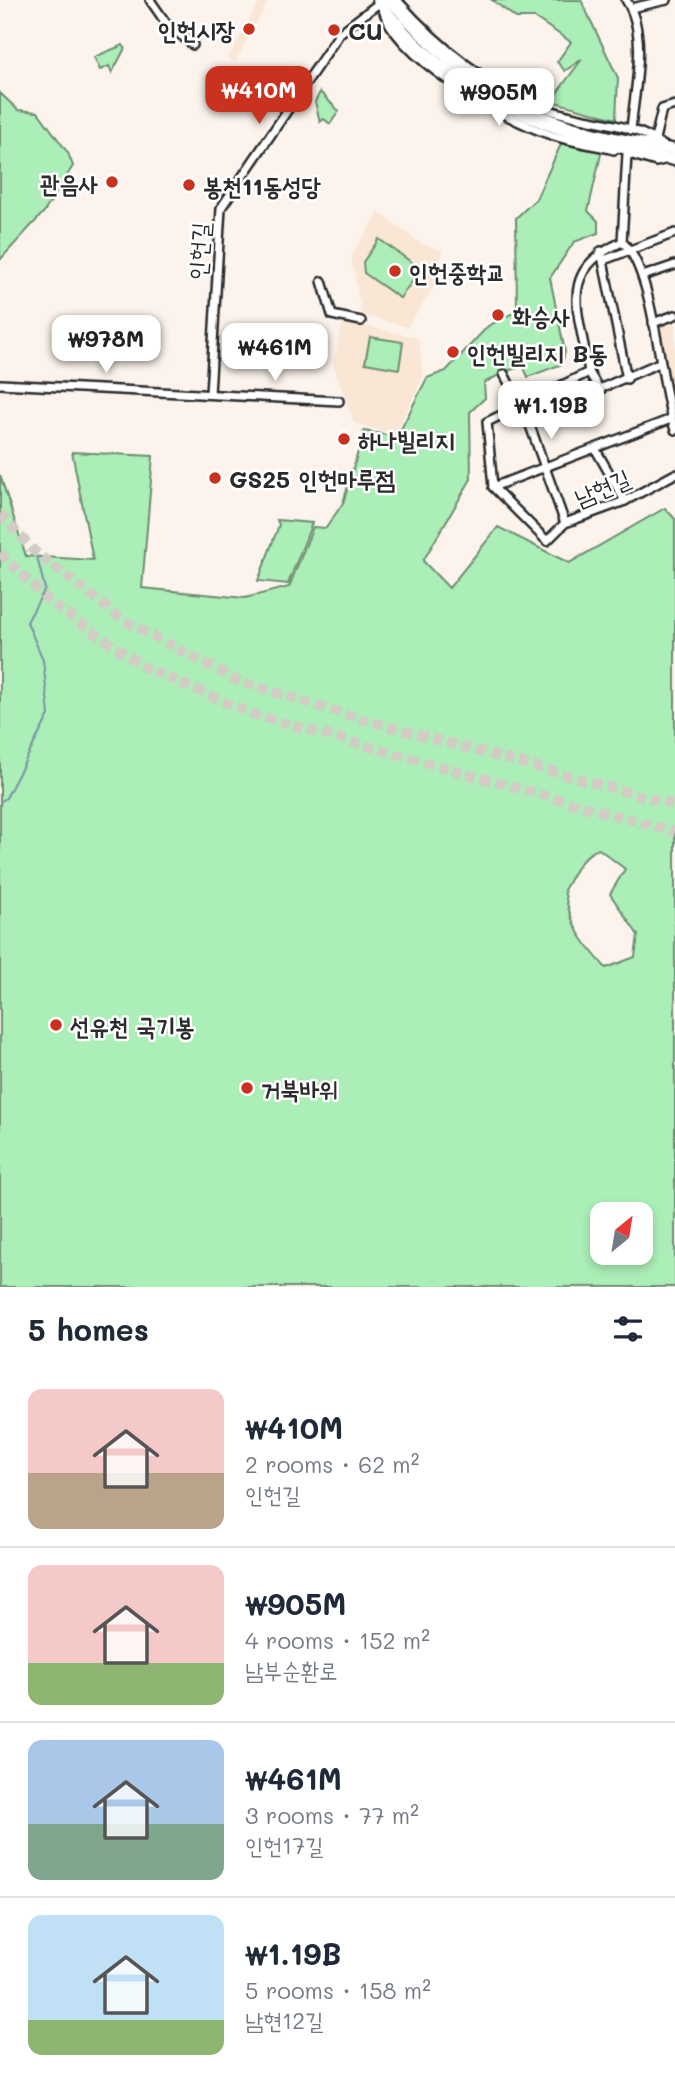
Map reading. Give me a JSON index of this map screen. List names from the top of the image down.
{
  "streets": {
    "street": ["인헌길", "남현길"]
  },
  "places": [
    "인헌시장",
    "CU",
    "관음사",
    "봉천11동성당",
    "인헌중학교",
    "화승사",
    "인헌빌리지 B동",
    "하나빌리지",
    "GS25 인헌마루점",
    "선유천 국기봉",
    "거북바위"
  ],
  "north": "top right",
  "page": {
    "price": [
      "₩410M",
      "₩905M",
      "₩978M",
      "₩461M",
      "₩1.19B"
    ],
    "heading": "5 homes",
    "list": [
      {
        "name": "₩410M",
        "note": "2 rooms · 62 m² · 인헌길"
      },
      {
        "name": "₩905M",
        "note": "4 rooms · 152 m² · 남부순환로"
      },
      {
        "name": "₩461M",
        "note": "3 rooms · 77 m² · 인헌17길"
      },
      {
        "name": "₩1.19B",
        "note": "5 rooms · 158 m² · 남현12길"
      }
    ]
  }
}
